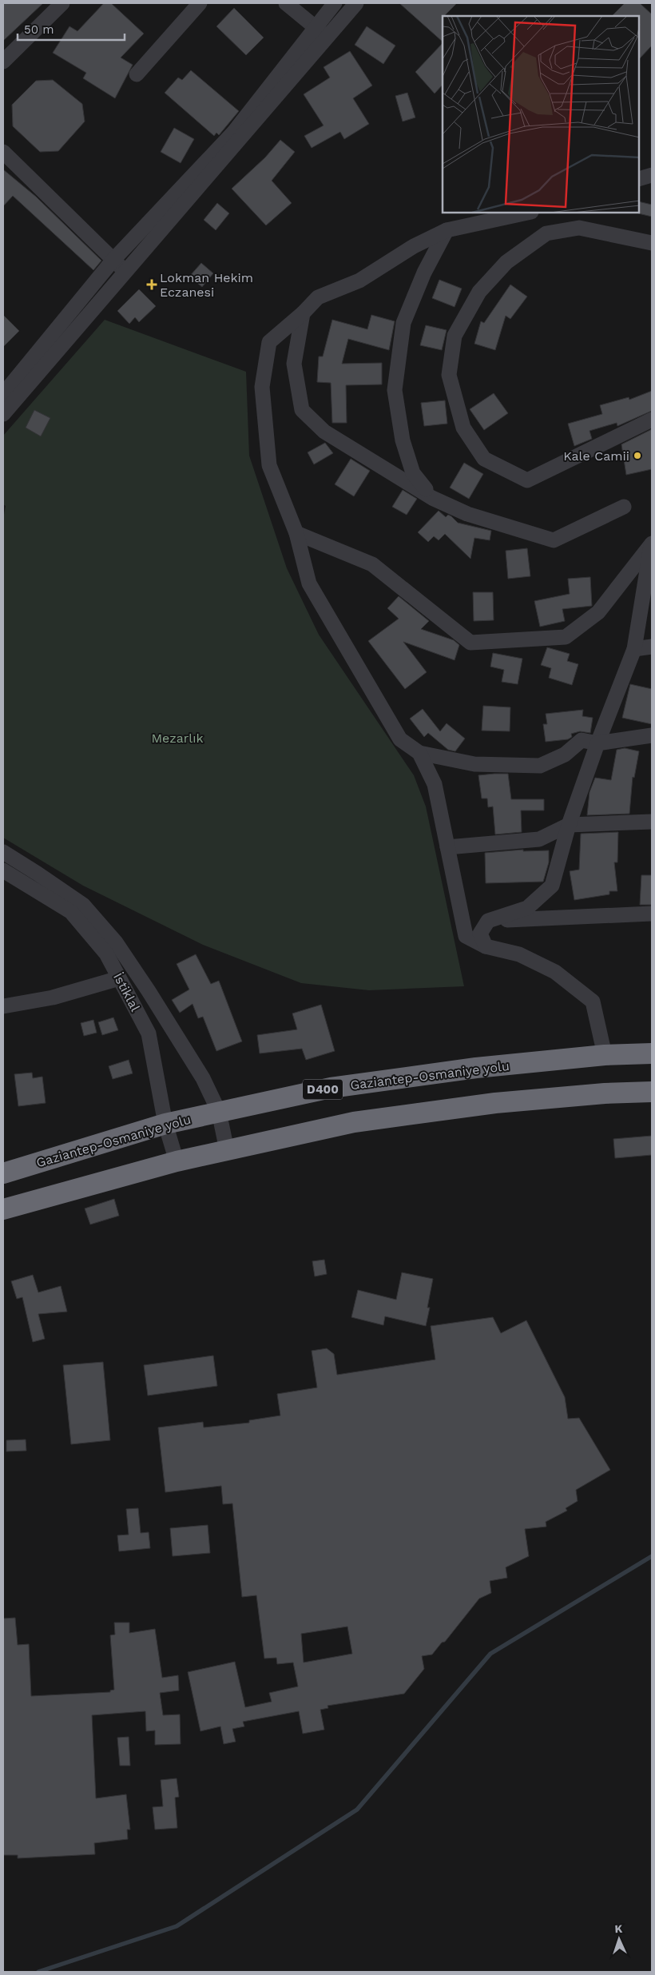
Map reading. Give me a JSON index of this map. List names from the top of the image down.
{
  "streets": {
    "highway": ["Gaziantep-Osmaniye yolu", "D400"],
    "street": ["İstiklal"]
  },
  "crossings": [
    ["İstiklal", "Gaziantep-Osmaniye yolu"]
  ],
  "parks": ["Mezarlık"],
  "places": {
    "health": ["Lokman Hekim Eczanesi"],
    "other": ["Kale Camii"]
  },
  "scale_bar": "50 m",
  "north": "top"
}
